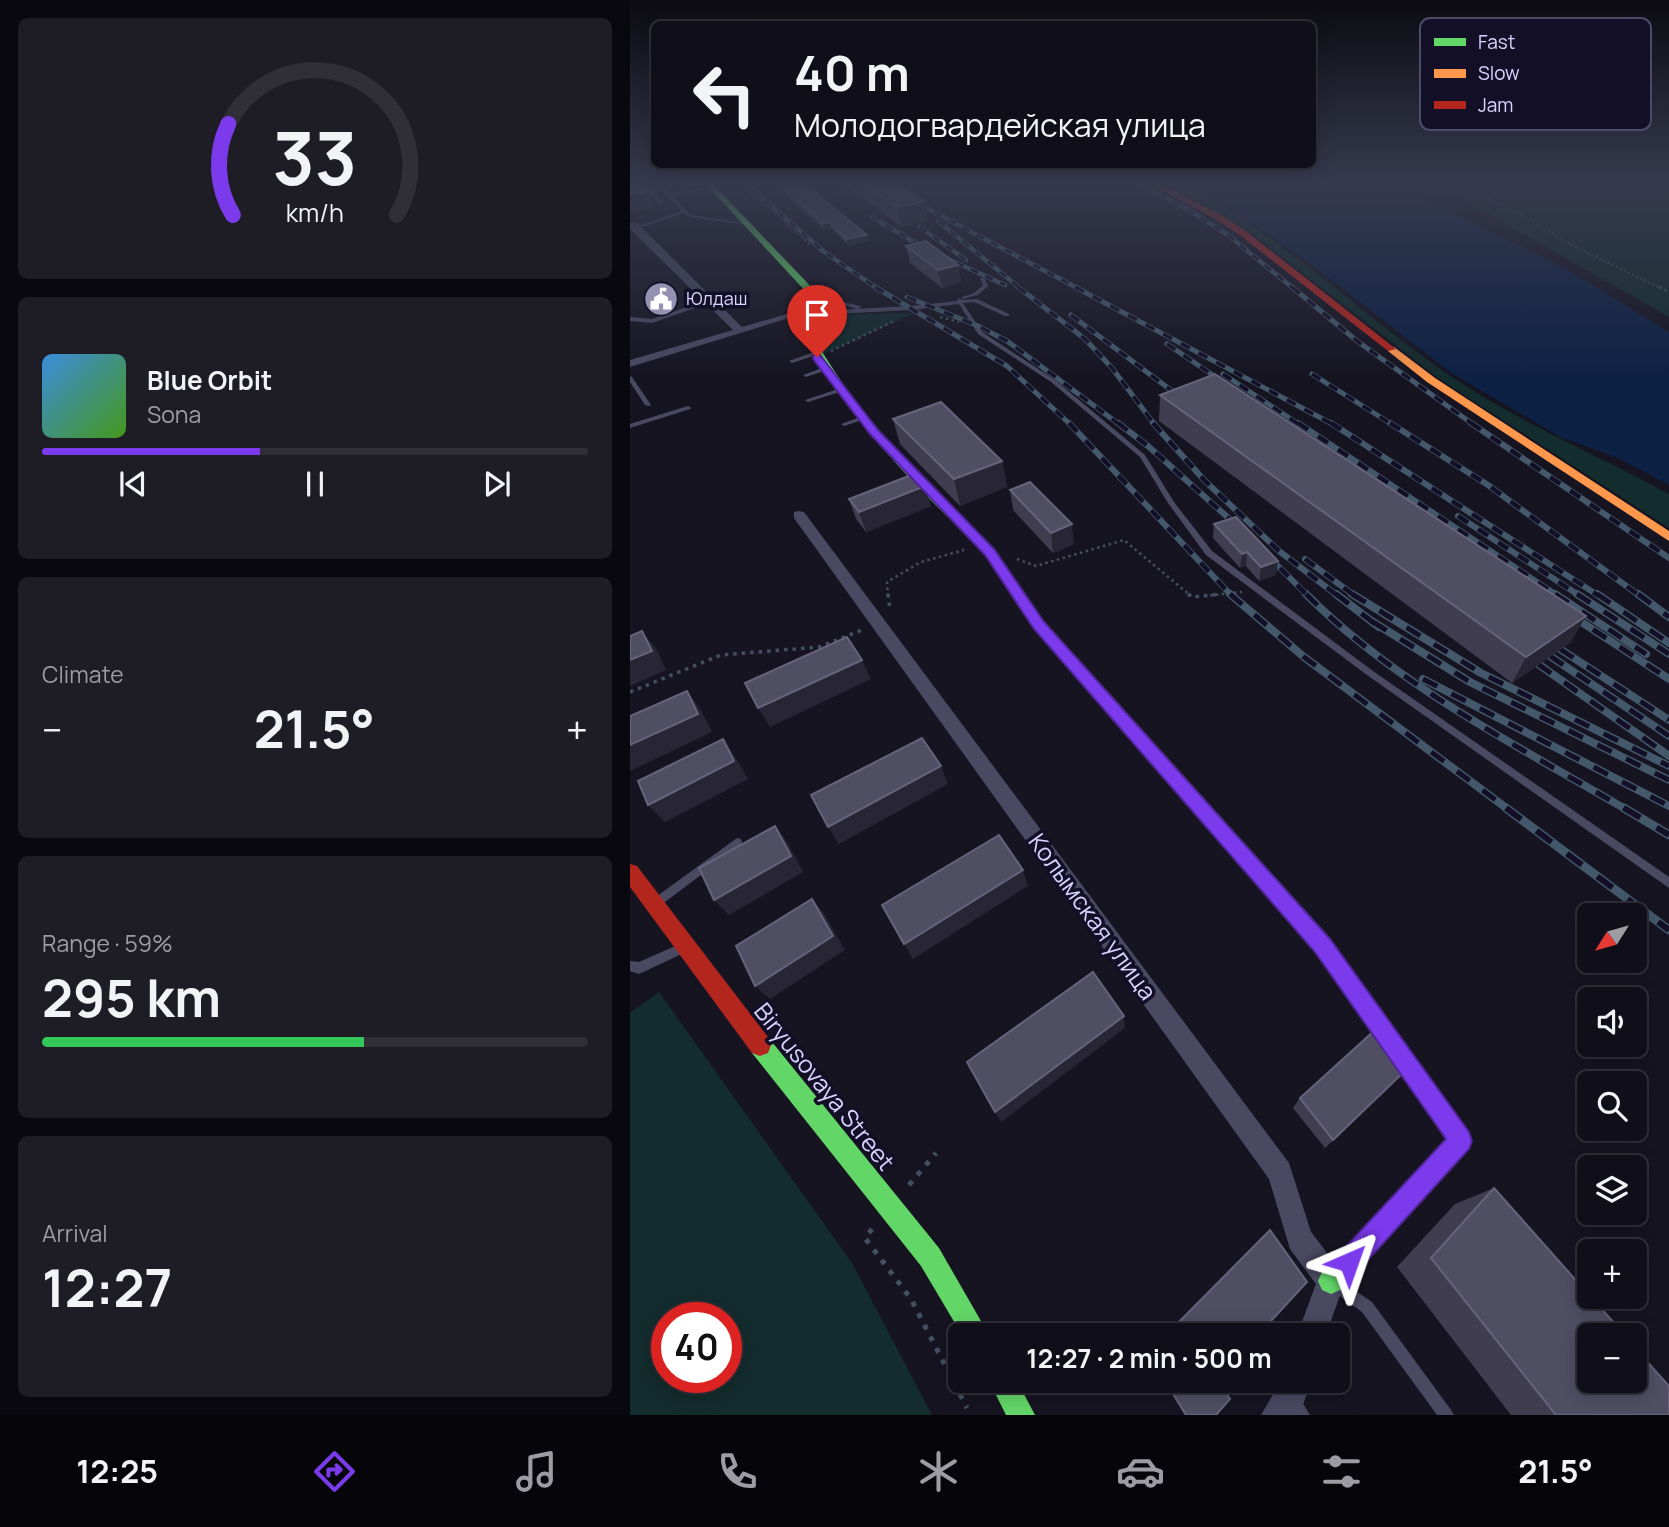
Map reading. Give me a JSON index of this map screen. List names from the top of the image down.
{
  "streets": {
    "street": ["Колымская улица", "Biryusovaya Street"]
  },
  "places": {
    "public building": ["Юлдаш"]
  },
  "legend": ["Fast", "Slow", "Jam"],
  "north": "bottom left",
  "page": {
    "turn": ["40 m", "Молодогвардейская улица"],
    "song": ["Blue Orbit", "Sona"],
    "tile": [
      "Climate",
      ["Range · 59%", "295 km"],
      ["Arrival", "12:27"]
    ],
    "heat": ["−", "21.5°", "+"],
    "map_buttons": ["+", "−"],
    "limit": "40",
    "trip": "12:27 · 2 min · 500 m",
    "tabs": ["12:25", "21.5°"],
    "gauge": ["33", "km/h"]
  }
}
